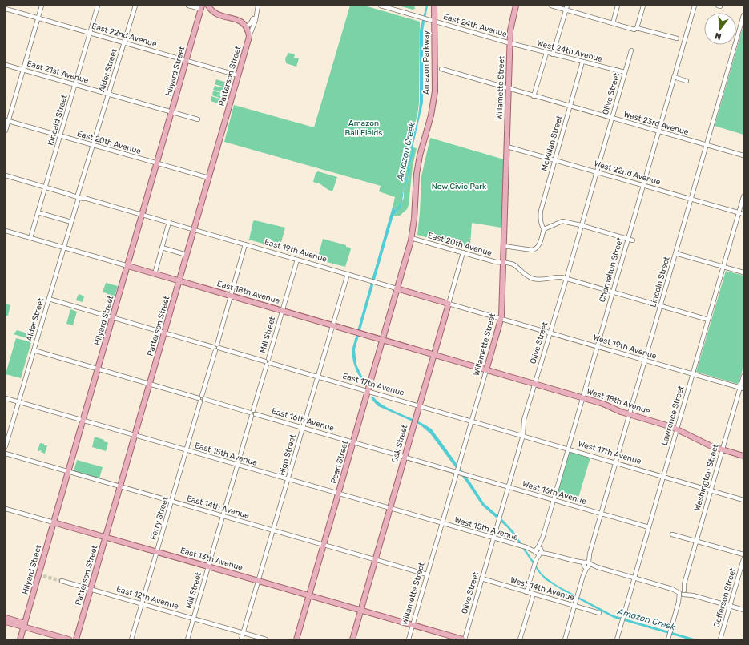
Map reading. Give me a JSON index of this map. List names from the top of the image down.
{
  "streets": {
    "main road": [
      "Amazon Parkway",
      "Hilyard Street",
      "Patterson Street",
      "Willamette Street",
      "East 19th Avenue",
      "East 18th Avenue",
      "West 18th Avenue",
      "Oak Street",
      "Pearl Street",
      "East 13th Avenue"
    ],
    "street": [
      "East 24th Avenue",
      "East 22nd Avenue",
      "West 24th Avenue",
      "Alder Street",
      "East 21st Avenue",
      "Olive Street",
      "Kincaid Street",
      "West 23rd Avenue",
      "East 20th Avenue",
      "McMillan Street",
      "West 22nd Avenue",
      "Charnelton Street",
      "Lincoln Street",
      "Mill Street",
      "West 19th Avenue",
      "East 17th Avenue",
      "Lawrence Street",
      "East 16th Avenue",
      "West 17th Avenue",
      "East 15th Avenue",
      "High Street",
      "Washington Street",
      "West 16th Avenue",
      "East 14th Avenue",
      "Ferry Street",
      "West 15th Avenue",
      "West 14th Avenue",
      "East 12th Avenue",
      "Jefferson Street"
    ]
  },
  "crossings": [
    ["East 24th Avenue", "West 24th Avenue"],
    ["East 24th Avenue", "Amazon Parkway"],
    ["East 24th Avenue", "Willamette Street"],
    ["East 22nd Avenue", "Alder Street"],
    ["East 22nd Avenue", "Hilyard Street"],
    ["East 22nd Avenue", "Patterson Street"],
    ["East 22nd Avenue", "Kincaid Street"],
    ["West 24th Avenue", "Willamette Street"],
    ["West 24th Avenue", "Olive Street"],
    ["West 24th Avenue", "McMillan Street"],
    ["Amazon Parkway", "East 20th Avenue"],
    ["Amazon Parkway", "East 19th Avenue"],
    ["Amazon Parkway", "Pearl Street"],
    ["Alder Street", "East 21st Avenue"],
    ["Alder Street", "East 20th Avenue"],
    ["Alder Street", "East 19th Avenue"],
    ["Alder Street", "East 18th Avenue"],
    ["Alder Street", "East 17th Avenue"],
    ["Alder Street", "East 16th Avenue"],
    ["Alder Street", "East 15th Avenue"],
    ["Hilyard Street", "East 21st Avenue"],
    ["Hilyard Street", "East 20th Avenue"],
    ["Hilyard Street", "East 19th Avenue"],
    ["Hilyard Street", "East 18th Avenue"],
    ["Hilyard Street", "East 17th Avenue"],
    ["Hilyard Street", "East 16th Avenue"],
    ["Hilyard Street", "East 15th Avenue"],
    ["Hilyard Street", "East 14th Avenue"],
    ["Hilyard Street", "East 13th Avenue"],
    ["East 21st Avenue", "Kincaid Street"],
    ["Patterson Street", "East 20th Avenue"],
    ["Patterson Street", "East 19th Avenue"],
    ["Patterson Street", "East 18th Avenue"],
    ["Patterson Street", "East 17th Avenue"],
    ["Patterson Street", "East 16th Avenue"],
    ["Patterson Street", "East 15th Avenue"],
    ["Patterson Street", "East 14th Avenue"],
    ["Patterson Street", "East 13th Avenue"],
    ["Patterson Street", "East 12th Avenue"],
    ["Willamette Street", "West 23rd Avenue"],
    ["Willamette Street", "East 20th Avenue"],
    ["Willamette Street", "West 22nd Avenue"],
    ["Willamette Street", "East 19th Avenue"],
    ["Willamette Street", "East 18th Avenue"],
    ["Willamette Street", "West 19th Avenue"],
    ["Willamette Street", "East 17th Avenue"],
    ["Willamette Street", "West 18th Avenue"],
    ["Willamette Street", "East 16th Avenue"],
    ["Willamette Street", "West 17th Avenue"],
    ["Willamette Street", "East 15th Avenue"],
    ["Willamette Street", "West 16th Avenue"],
    ["Willamette Street", "East 14th Avenue"],
    ["Willamette Street", "West 15th Avenue"],
    ["Willamette Street", "East 13th Avenue"],
    ["Olive Street", "West 23rd Avenue"],
    ["Olive Street", "East 20th Avenue"],
    ["Olive Street", "West 22nd Avenue"],
    ["Olive Street", "West 19th Avenue"],
    ["Olive Street", "West 18th Avenue"],
    ["Olive Street", "West 17th Avenue"],
    ["Olive Street", "West 16th Avenue"],
    ["Olive Street", "West 15th Avenue"],
    ["Olive Street", "East 13th Avenue"],
    ["Olive Street", "West 14th Avenue"],
    ["Kincaid Street", "East 20th Avenue"],
    ["Kincaid Street", "East 19th Avenue"],
    ["Kincaid Street", "East 18th Avenue"],
    ["West 23rd Avenue", "McMillan Street"],
    ["West 23rd Avenue", "Charnelton Street"],
    ["West 23rd Avenue", "Lincoln Street"],
    ["East 20th Avenue", "Charnelton Street"],
    ["East 20th Avenue", "Lincoln Street"],
    ["East 20th Avenue", "Lawrence Street"],
    ["East 20th Avenue", "Oak Street"],
    ["McMillan Street", "West 22nd Avenue"],
    ["West 22nd Avenue", "Charnelton Street"],
    ["West 22nd Avenue", "Lincoln Street"],
    ["West 22nd Avenue", "Lawrence Street"],
    ["East 19th Avenue", "Mill Street"],
    ["East 19th Avenue", "West 19th Avenue"],
    ["East 19th Avenue", "Oak Street"],
    ["East 19th Avenue", "High Street"],
    ["East 19th Avenue", "Pearl Street"],
    ["East 19th Avenue", "Ferry Street"],
    ["Charnelton Street", "West 19th Avenue"],
    ["Charnelton Street", "West 18th Avenue"],
    ["Charnelton Street", "West 17th Avenue"],
    ["Charnelton Street", "West 16th Avenue"],
    ["Charnelton Street", "West 15th Avenue"],
    ["Charnelton Street", "West 14th Avenue"],
    ["Lincoln Street", "West 19th Avenue"],
    ["Lincoln Street", "West 18th Avenue"],
    ["Lincoln Street", "West 17th Avenue"],
    ["Lincoln Street", "West 16th Avenue"],
    ["Lincoln Street", "West 15th Avenue"],
    ["Lincoln Street", "West 14th Avenue"],
    ["East 18th Avenue", "Mill Street"],
    ["East 18th Avenue", "West 18th Avenue"],
    ["East 18th Avenue", "Oak Street"],
    ["East 18th Avenue", "High Street"],
    ["East 18th Avenue", "Pearl Street"],
    ["East 18th Avenue", "Ferry Street"],
    ["Mill Street", "East 17th Avenue"],
    ["Mill Street", "East 16th Avenue"],
    ["Mill Street", "East 15th Avenue"],
    ["Mill Street", "East 14th Avenue"],
    ["Mill Street", "East 13th Avenue"],
    ["Mill Street", "East 12th Avenue"],
    ["West 19th Avenue", "Lawrence Street"],
    ["West 19th Avenue", "Washington Street"],
    ["East 17th Avenue", "Oak Street"],
    ["East 17th Avenue", "West 17th Avenue"],
    ["East 17th Avenue", "High Street"],
    ["East 17th Avenue", "Pearl Street"],
    ["East 17th Avenue", "Ferry Street"],
    ["West 18th Avenue", "Lawrence Street"],
    ["West 18th Avenue", "Washington Street"],
    ["Lawrence Street", "West 17th Avenue"],
    ["Lawrence Street", "West 16th Avenue"],
    ["Lawrence Street", "West 15th Avenue"],
    ["East 16th Avenue", "Oak Street"],
    ["East 16th Avenue", "High Street"],
    ["East 16th Avenue", "Pearl Street"],
    ["East 16th Avenue", "West 16th Avenue"],
    ["East 16th Avenue", "Ferry Street"],
    ["Oak Street", "East 15th Avenue"],
    ["Oak Street", "East 14th Avenue"],
    ["Oak Street", "East 13th Avenue"],
    ["West 17th Avenue", "Washington Street"],
    ["East 15th Avenue", "High Street"],
    ["East 15th Avenue", "Pearl Street"],
    ["East 15th Avenue", "Ferry Street"],
    ["East 15th Avenue", "West 15th Avenue"],
    ["High Street", "East 14th Avenue"],
    ["High Street", "East 13th Avenue"],
    ["High Street", "East 12th Avenue"],
    ["Pearl Street", "East 14th Avenue"],
    ["Pearl Street", "East 13th Avenue"],
    ["Washington Street", "West 15th Avenue"],
    ["East 14th Avenue", "Ferry Street"],
    ["Ferry Street", "East 13th Avenue"],
    ["Ferry Street", "East 12th Avenue"],
    ["West 15th Avenue", "Jefferson Street"]
  ],
  "water": ["Amazon Creek"],
  "parks": ["Amazon Ball Fields", "New Civic Park"],
  "north": "bottom"
}
